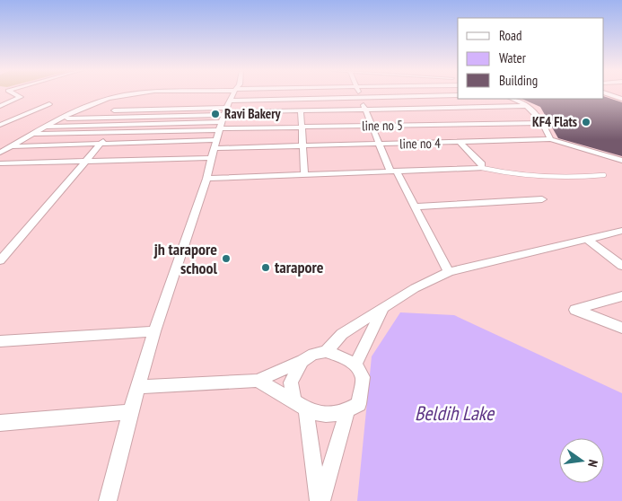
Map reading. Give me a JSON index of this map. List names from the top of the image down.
{
  "streets": {
    "street": ["line no 5", "line no 4"]
  },
  "crossings": [
    ["line no 5", "line no 4"]
  ],
  "water": ["Beldih Lake"],
  "places": [
    "Ravi Bakery",
    "KF4 Flats",
    "jh tarapore school",
    "tarapore"
  ],
  "legend": ["Road", "Water", "Building"],
  "north": "right"
}
